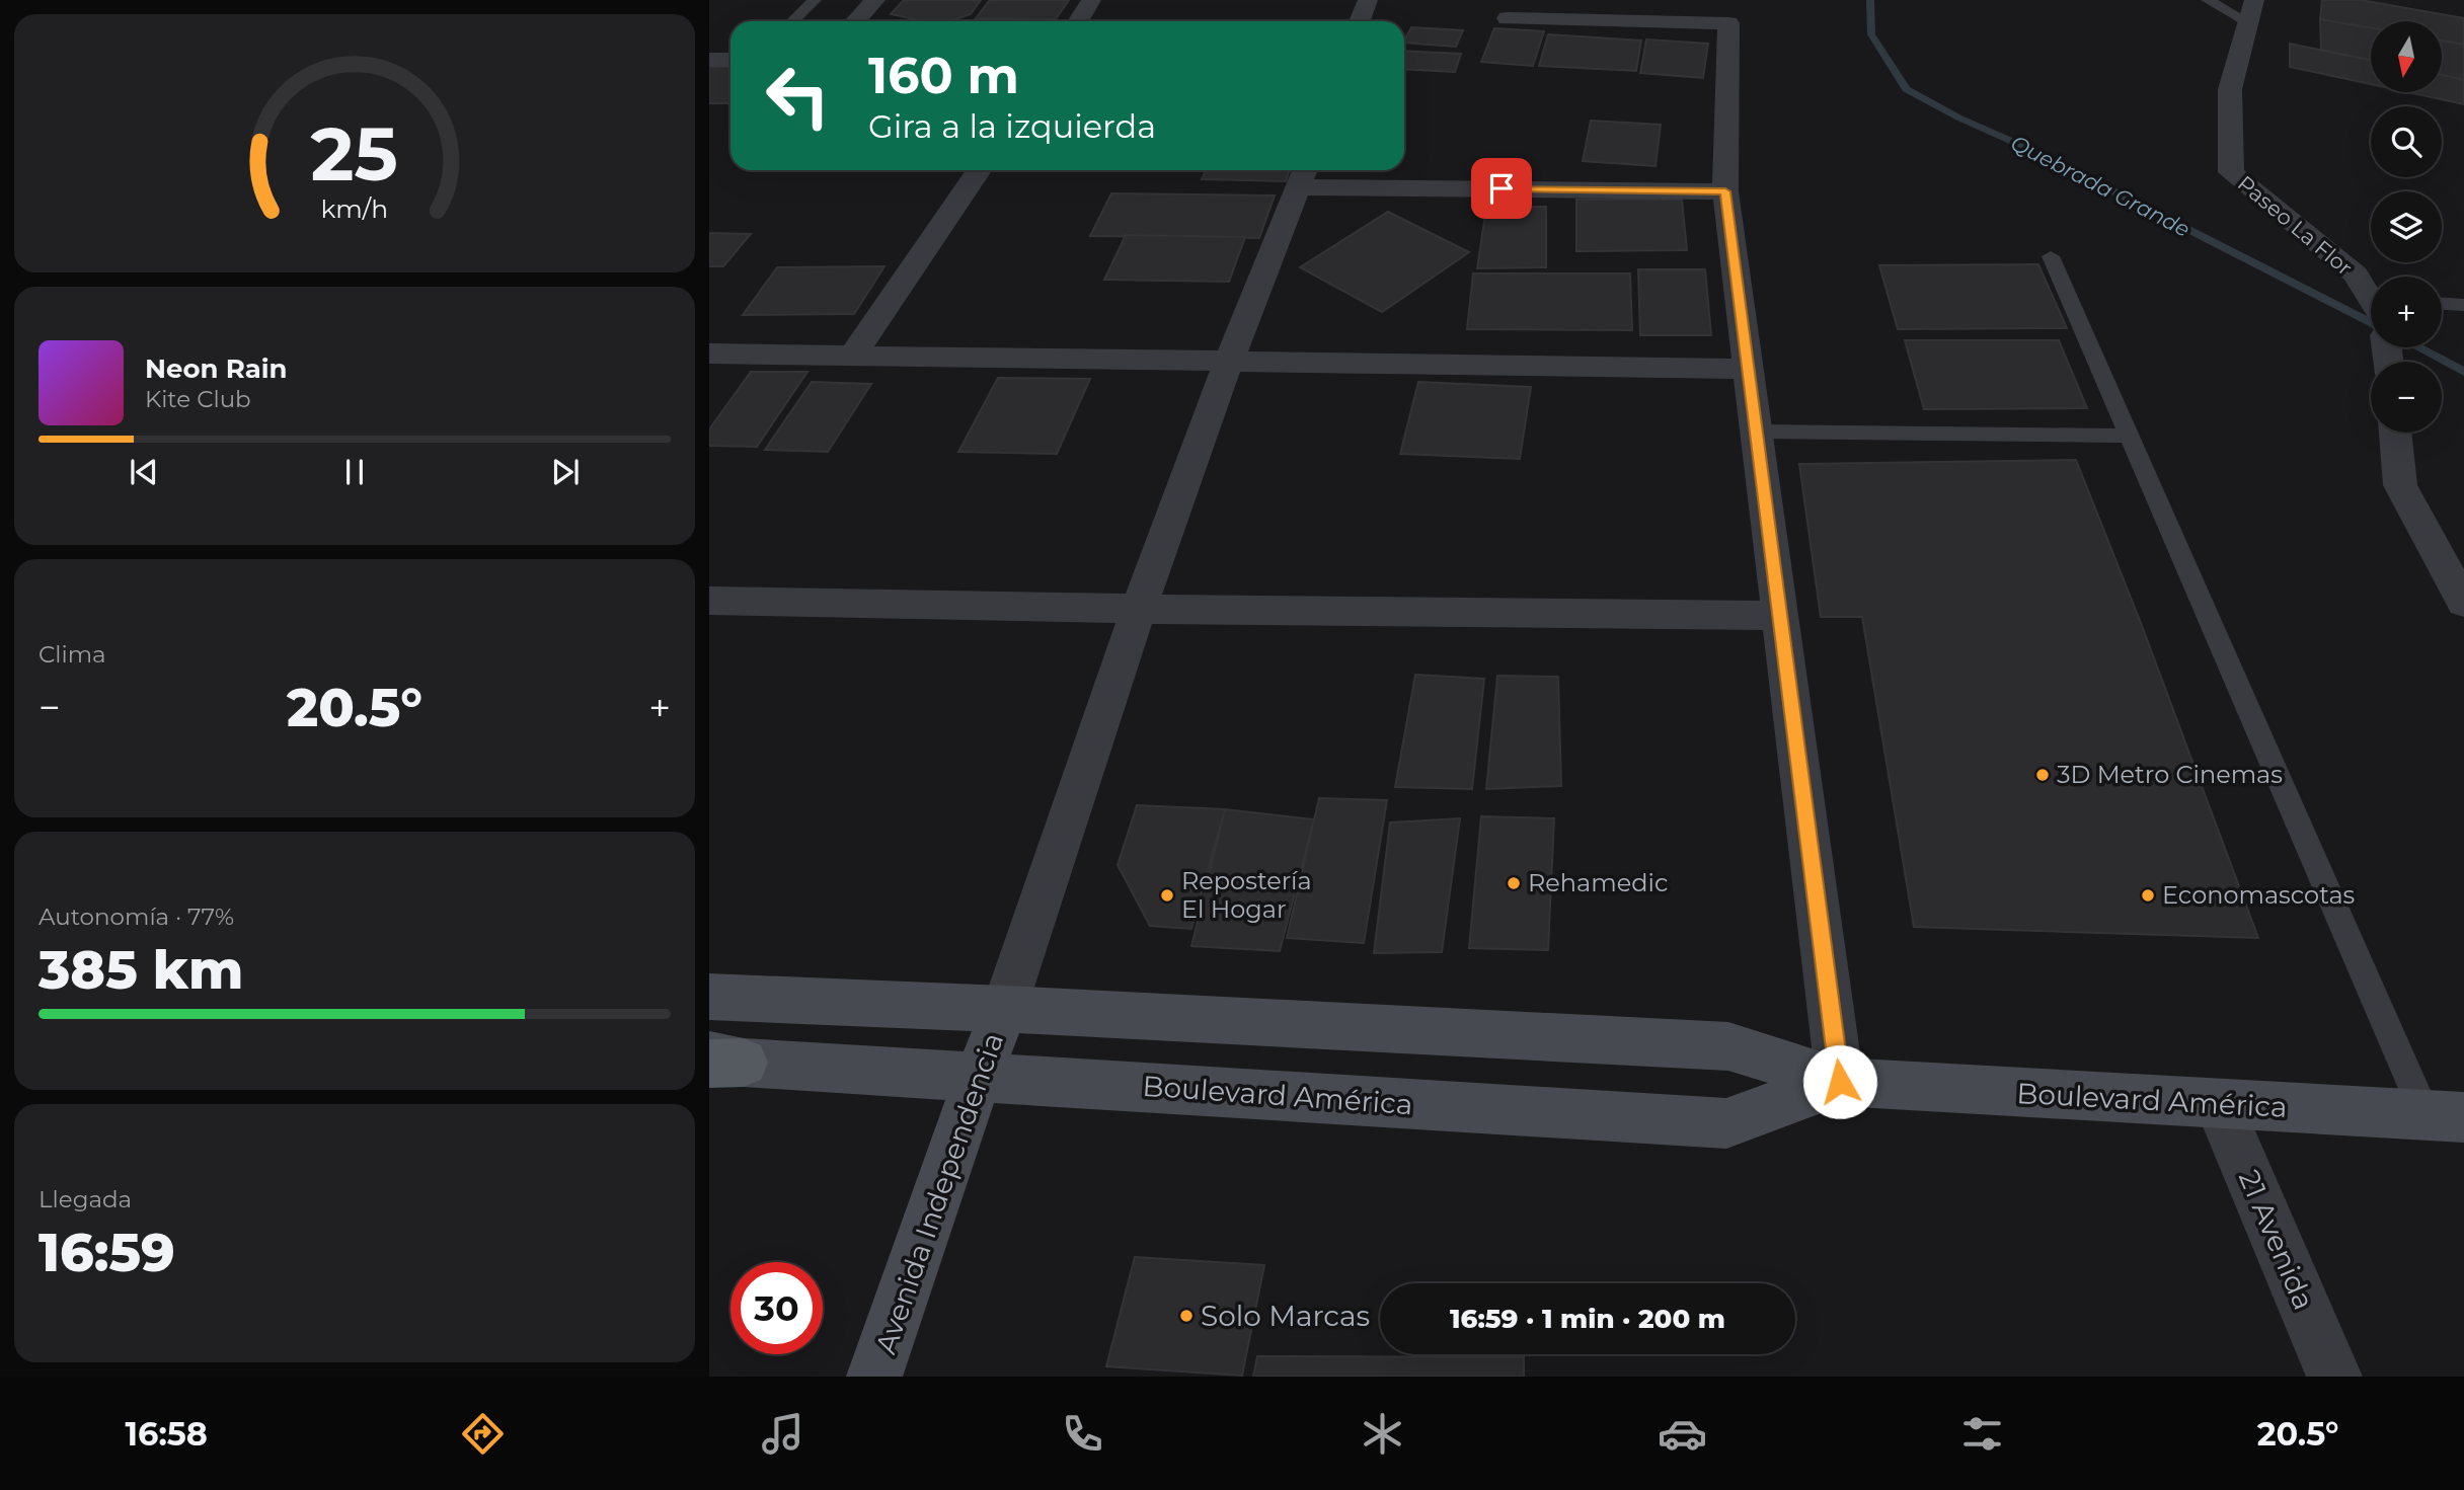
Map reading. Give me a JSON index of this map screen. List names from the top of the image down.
{
  "streets": {
    "main road": ["Boulevard América", "Avenida Independencia"],
    "street": ["Paseo La Flor", "21 Avenida"]
  },
  "crossings": [
    ["Boulevard América", "Avenida Independencia"],
    ["Boulevard América", "21 Avenida"]
  ],
  "water": ["Quebrada Grande"],
  "places": [
    "3D Metro Cinemas",
    "Rehamedic",
    "Repostería El Hogar",
    "Economascotas",
    "Solo Marcas"
  ],
  "north": "bottom",
  "page": {
    "map_buttons": ["+", "−"],
    "turn": ["160 m", "Gira a la izquierda"],
    "song": ["Neon Rain", "Kite Club"],
    "tile": [
      "Clima",
      ["Autonomía · 77%", "385 km"],
      ["Llegada", "16:59"]
    ],
    "heat": ["−", "20.5°", "+"],
    "limit": "30",
    "trip": "16:59 · 1 min · 200 m",
    "tabs": ["16:58", "20.5°"],
    "gauge": ["25", "km/h"]
  }
}
